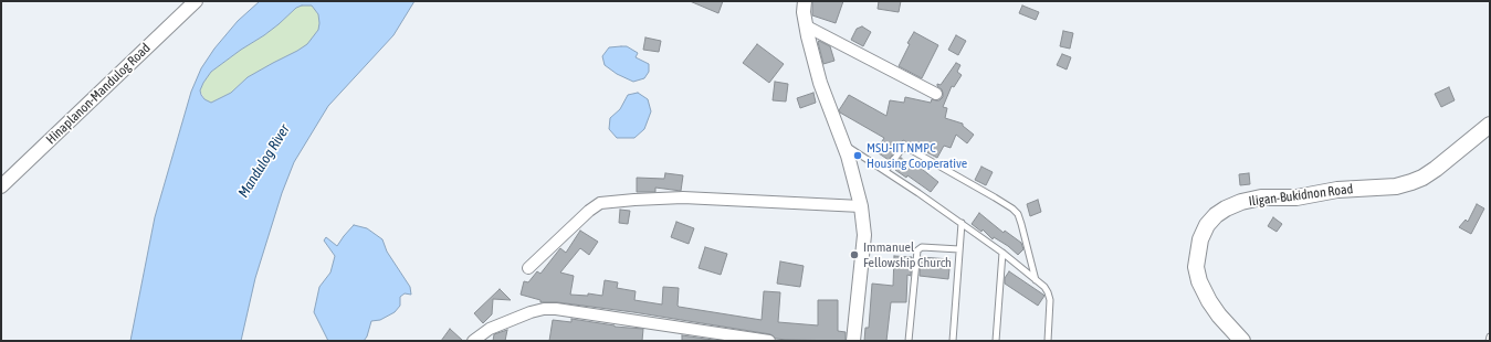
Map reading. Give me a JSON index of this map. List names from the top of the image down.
{
  "streets": {
    "main road": ["Iligan-Bukidnon Road"],
    "street": ["Hinaplanon-Mandulog Road"]
  },
  "water": ["Mandulog River"],
  "places": ["MSU-IIT NMPC Housing Cooperative", "Immanuel Fellowship Church"]
}
